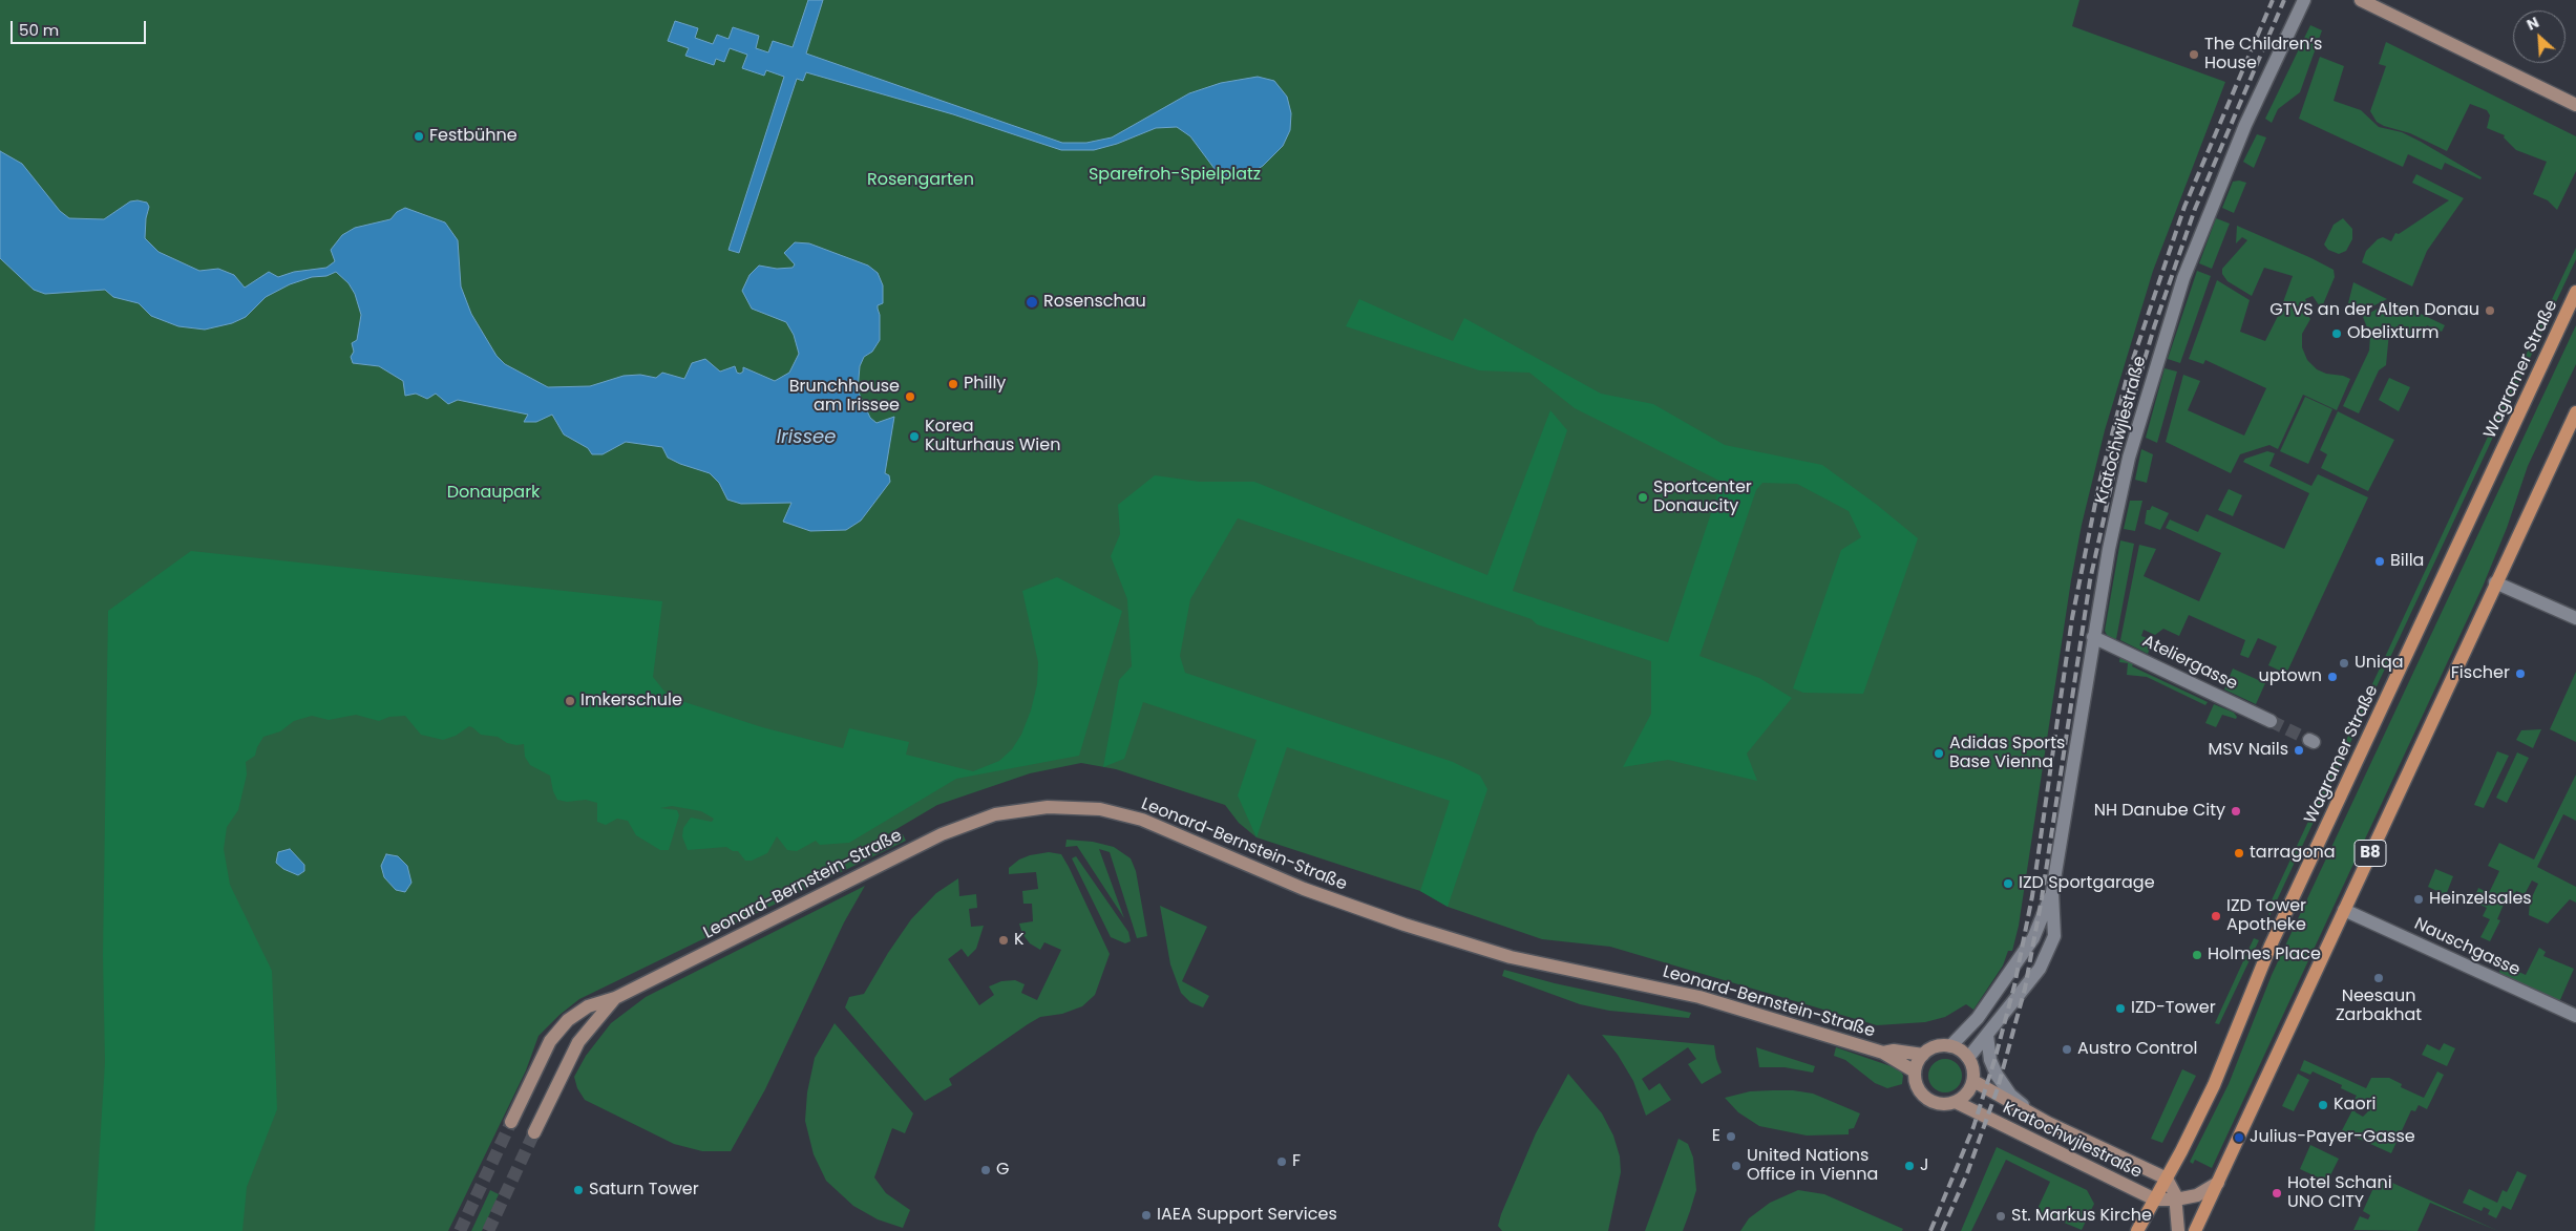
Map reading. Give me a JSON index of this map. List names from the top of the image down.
{
  "streets": {
    "main road": [
      "Wagramer Straße",
      "Kratochwjlestraße",
      "Leonard-Bernstein-Straße",
      "B8"
    ],
    "street": ["Ateliergasse", "Nauschgasse"]
  },
  "crossings": [
    ["Wagramer Straße", "Kratochwjlestraße"],
    ["Kratochwjlestraße", "Ateliergasse"],
    ["Kratochwjlestraße", "Leonard-Bernstein-Straße"],
    ["Kratochwjlestraße", "B8"],
    ["B8", "Nauschgasse"]
  ],
  "water": ["Irissee"],
  "parks": ["Sparefroh-Spielplatz", "Rosengarten", "Donaupark"],
  "places": [
    "The Children’s House",
    "Festbühne",
    "Rosenschau",
    "GTVS an der Alten Donau",
    "Obelixturm",
    "Philly",
    "Brunchhouse am Irissee",
    "Korea Kulturhaus Wien",
    "Sportcenter Donaucity",
    "Billa",
    "Uniqa",
    "Fischer",
    "uptown",
    "Imkerschule",
    "MSV Nails",
    "Adidas Sports Base Vienna",
    "NH Danube City",
    "tarragona",
    "IZD Sportgarage",
    "Heinzelsales",
    "IZD Tower Apotheke",
    "K",
    "Holmes Place",
    "Neesaun Zarbakhat",
    "IZD-Tower",
    "Austro Control",
    "Kaori",
    "E",
    "Julius-Payer-Gasse",
    "F",
    "United Nations Office in Vienna",
    "J",
    "G",
    "Saturn Tower",
    "Hotel Schani UNO CITY",
    "IAEA Support Services",
    "St. Markus Kirche"
  ],
  "scale_bar": "50 m",
  "north": "top left"
}
